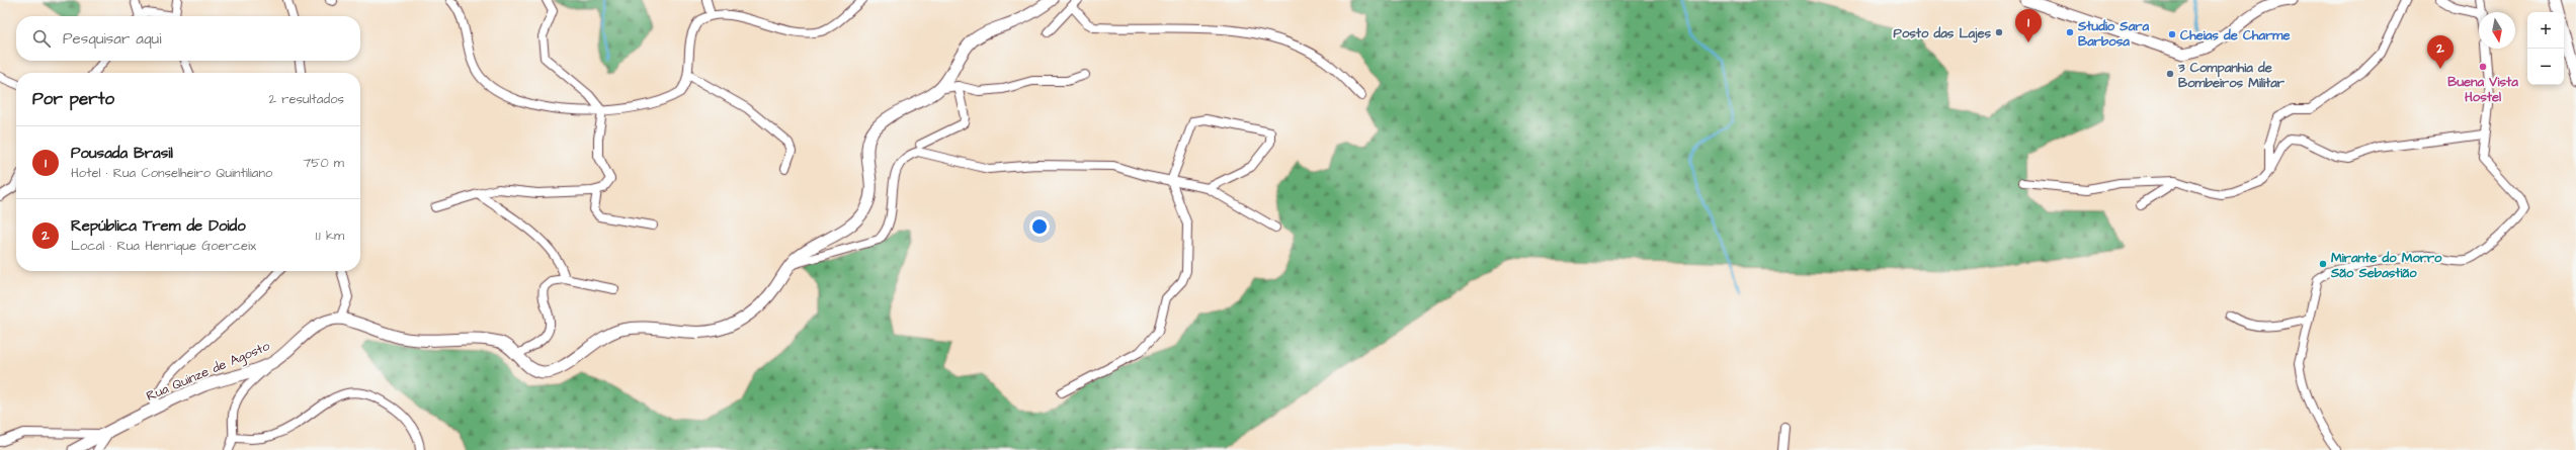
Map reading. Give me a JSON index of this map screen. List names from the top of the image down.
{
  "streets": {
    "street": ["Rua Quinze de Agosto"]
  },
  "places": [
    "Posto das Lajes",
    "Studio Sara Barbosa",
    "Cheias de Charme",
    "Buena Vista Hostel",
    "3 Companhia de Bombeiros Militar",
    "Mirante do Morro São Sebastião"
  ],
  "north": "bottom",
  "page": {
    "pins": ["1", "2"],
    "map_buttons": ["+", "−"],
    "search": "Pesquisar aqui",
    "heading": ["Por perto", "2 resultados"],
    "list": [
      {
        "mark": "1",
        "name": "Pousada Brasil",
        "note": "Hotel · Rua Conselheiro Quintiliano",
        "value": "750 m"
      },
      {
        "mark": "2",
        "name": "República Trem de Doido",
        "note": "Local · Rua Henrique Goerceix",
        "value": "1.1 km"
      }
    ]
  }
}
